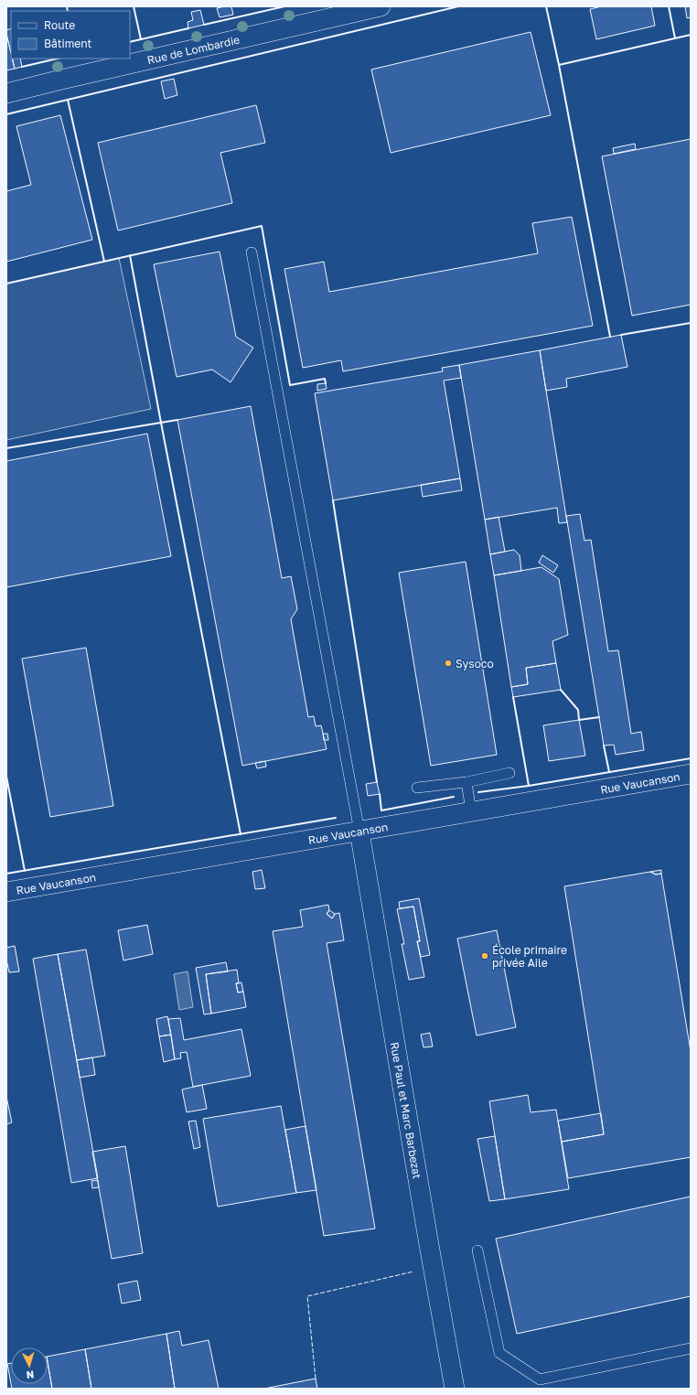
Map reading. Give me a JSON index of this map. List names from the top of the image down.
{
  "streets": {
    "street": ["Rue de Lombardie", "Rue Vaucanson", "Rue Paul et Marc Barbezat"]
  },
  "crossings": [
    ["Rue Vaucanson", "Rue Paul et Marc Barbezat"]
  ],
  "places": ["Sysoco", "École primaire privée Aile"],
  "legend": ["Route", "Bâtiment"],
  "north": "bottom"
}
